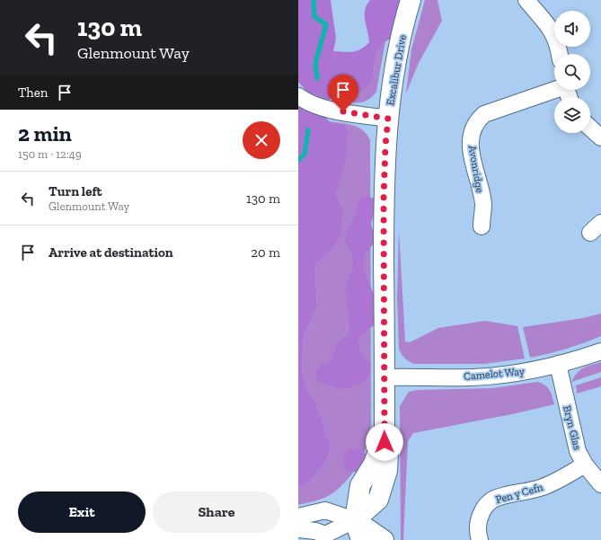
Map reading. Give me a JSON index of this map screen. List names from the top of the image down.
{
  "streets": {
    "street": [
      "Excalibur Drive",
      "Avonridge",
      "Camelot Way",
      "Bryn Glas",
      "Pen y Cefn"
    ]
  },
  "crossings": [
    ["Excalibur Drive", "Camelot Way"],
    ["Camelot Way", "Bryn Glas"],
    ["Bryn Glas", "Pen y Cefn"]
  ],
  "page": {
    "turn": ["130 m", "Glenmount Way"],
    "then": "Then",
    "heading": ["2 min", "150 m · 12:49"],
    "list": [
      {
        "name": "Turn left",
        "note": "Glenmount Way",
        "value": "130 m"
      },
      {
        "name": "Arrive at destination",
        "value": "20 m"
      }
    ],
    "buttons": ["Exit", "Share"]
  }
}
